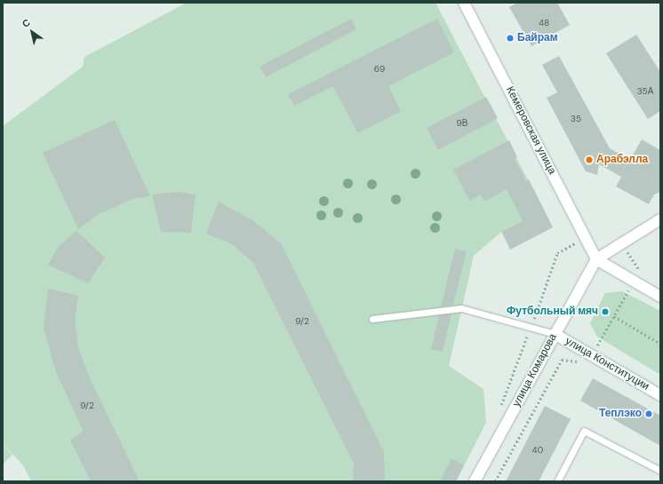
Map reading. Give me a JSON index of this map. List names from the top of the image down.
{
  "streets": {
    "main road": ["Кемеровская улица", "улица Конституции", "улица Комарова"]
  },
  "crossings": [
    ["Кемеровская улица", "улица Комарова"],
    ["улица Конституции", "улица Комарова"]
  ],
  "places": [
    "Байрам",
    "Арабэлла",
    "Футбольный мяч",
    "Теплэко"
  ],
  "house_numbers": [
    "48",
    "69",
    "35А",
    "35",
    "9В",
    "9/2",
    "9/2",
    "40"
  ],
  "north": "top left"
}
